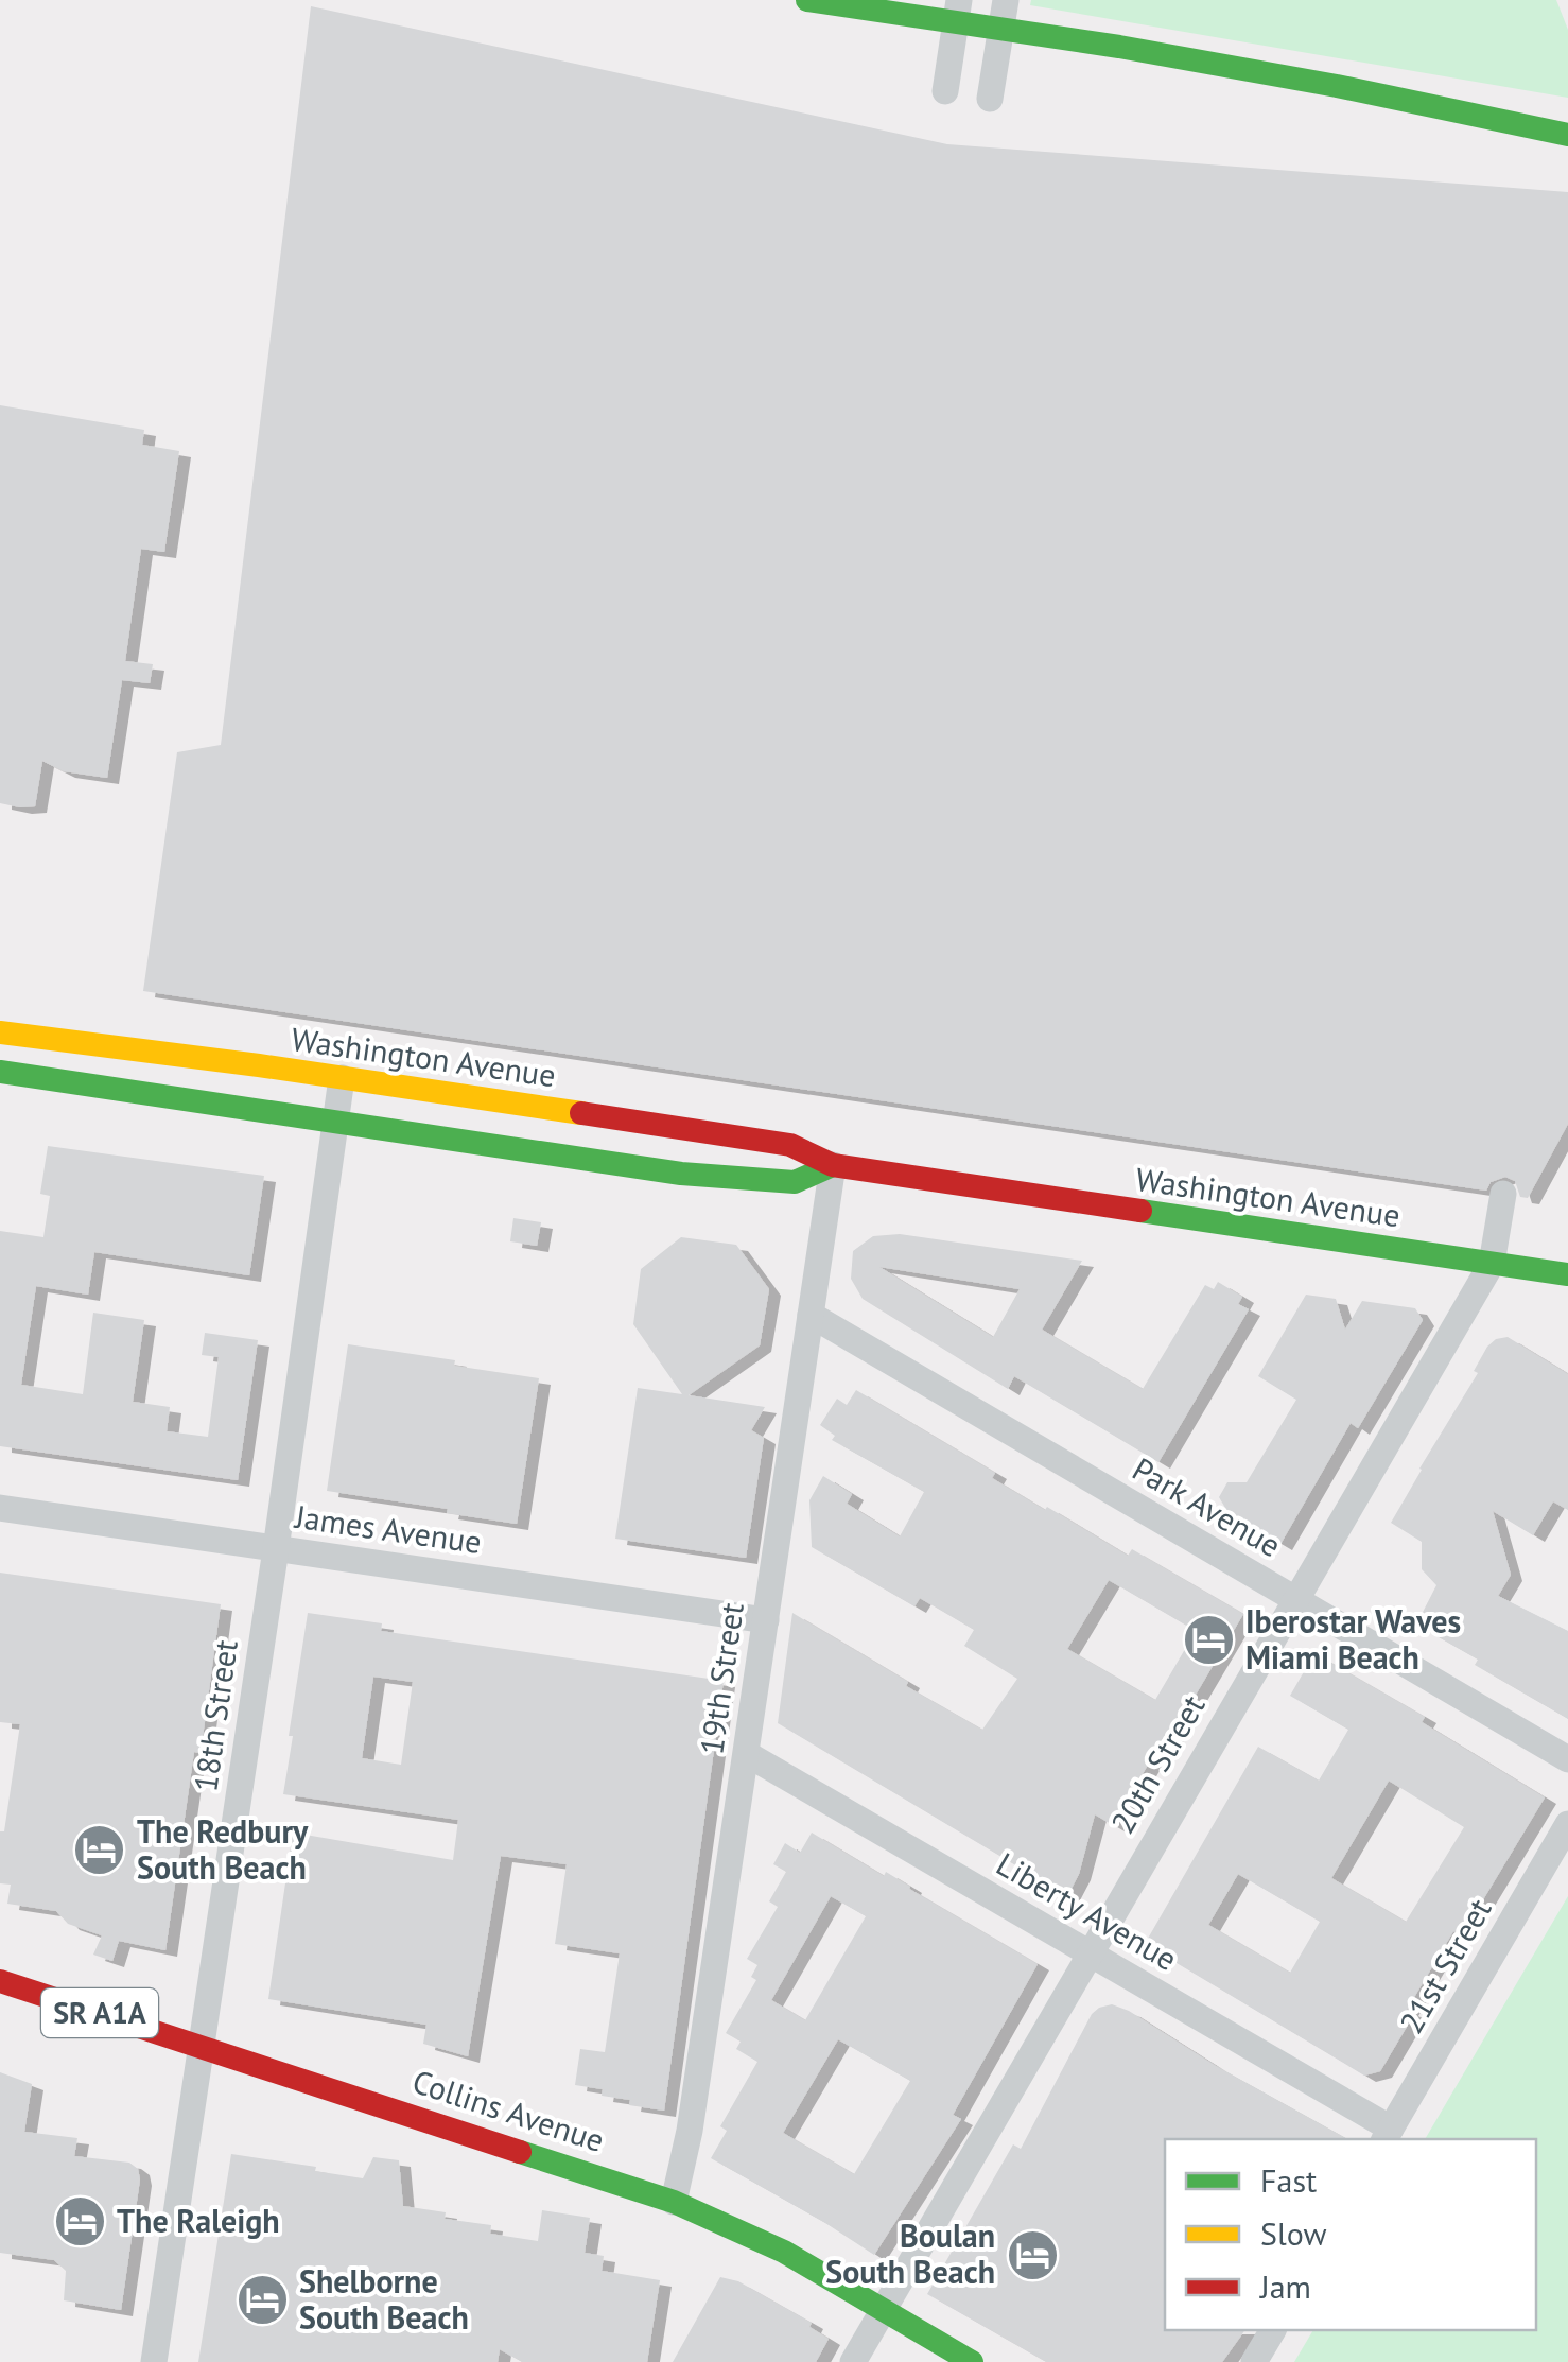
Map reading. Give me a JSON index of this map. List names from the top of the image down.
{
  "streets": {
    "main road": ["Washington Avenue", "SR A1A", "Collins Avenue"],
    "street": [
      "Park Avenue",
      "James Avenue",
      "19th Street",
      "18th Street",
      "20th Street",
      "Liberty Avenue",
      "21st Street"
    ]
  },
  "crossings": [
    ["Washington Avenue", "19th Street"],
    ["Washington Avenue", "18th Street"],
    ["Washington Avenue", "20th Street"],
    ["Park Avenue", "19th Street"],
    ["Park Avenue", "20th Street"],
    ["James Avenue", "19th Street"],
    ["James Avenue", "18th Street"],
    ["19th Street", "Liberty Avenue"],
    ["19th Street", "Collins Avenue"],
    ["18th Street", "Collins Avenue"],
    ["20th Street", "Liberty Avenue"],
    ["20th Street", "Collins Avenue"],
    ["Liberty Avenue", "21st Street"]
  ],
  "places": {
    "hotel": [
      "Iberostar Waves Miami Beach",
      "The Redbury South Beach",
      "The Raleigh",
      "Boulan South Beach",
      "Shelborne South Beach"
    ]
  },
  "legend": ["Fast", "Slow", "Jam"]
}
